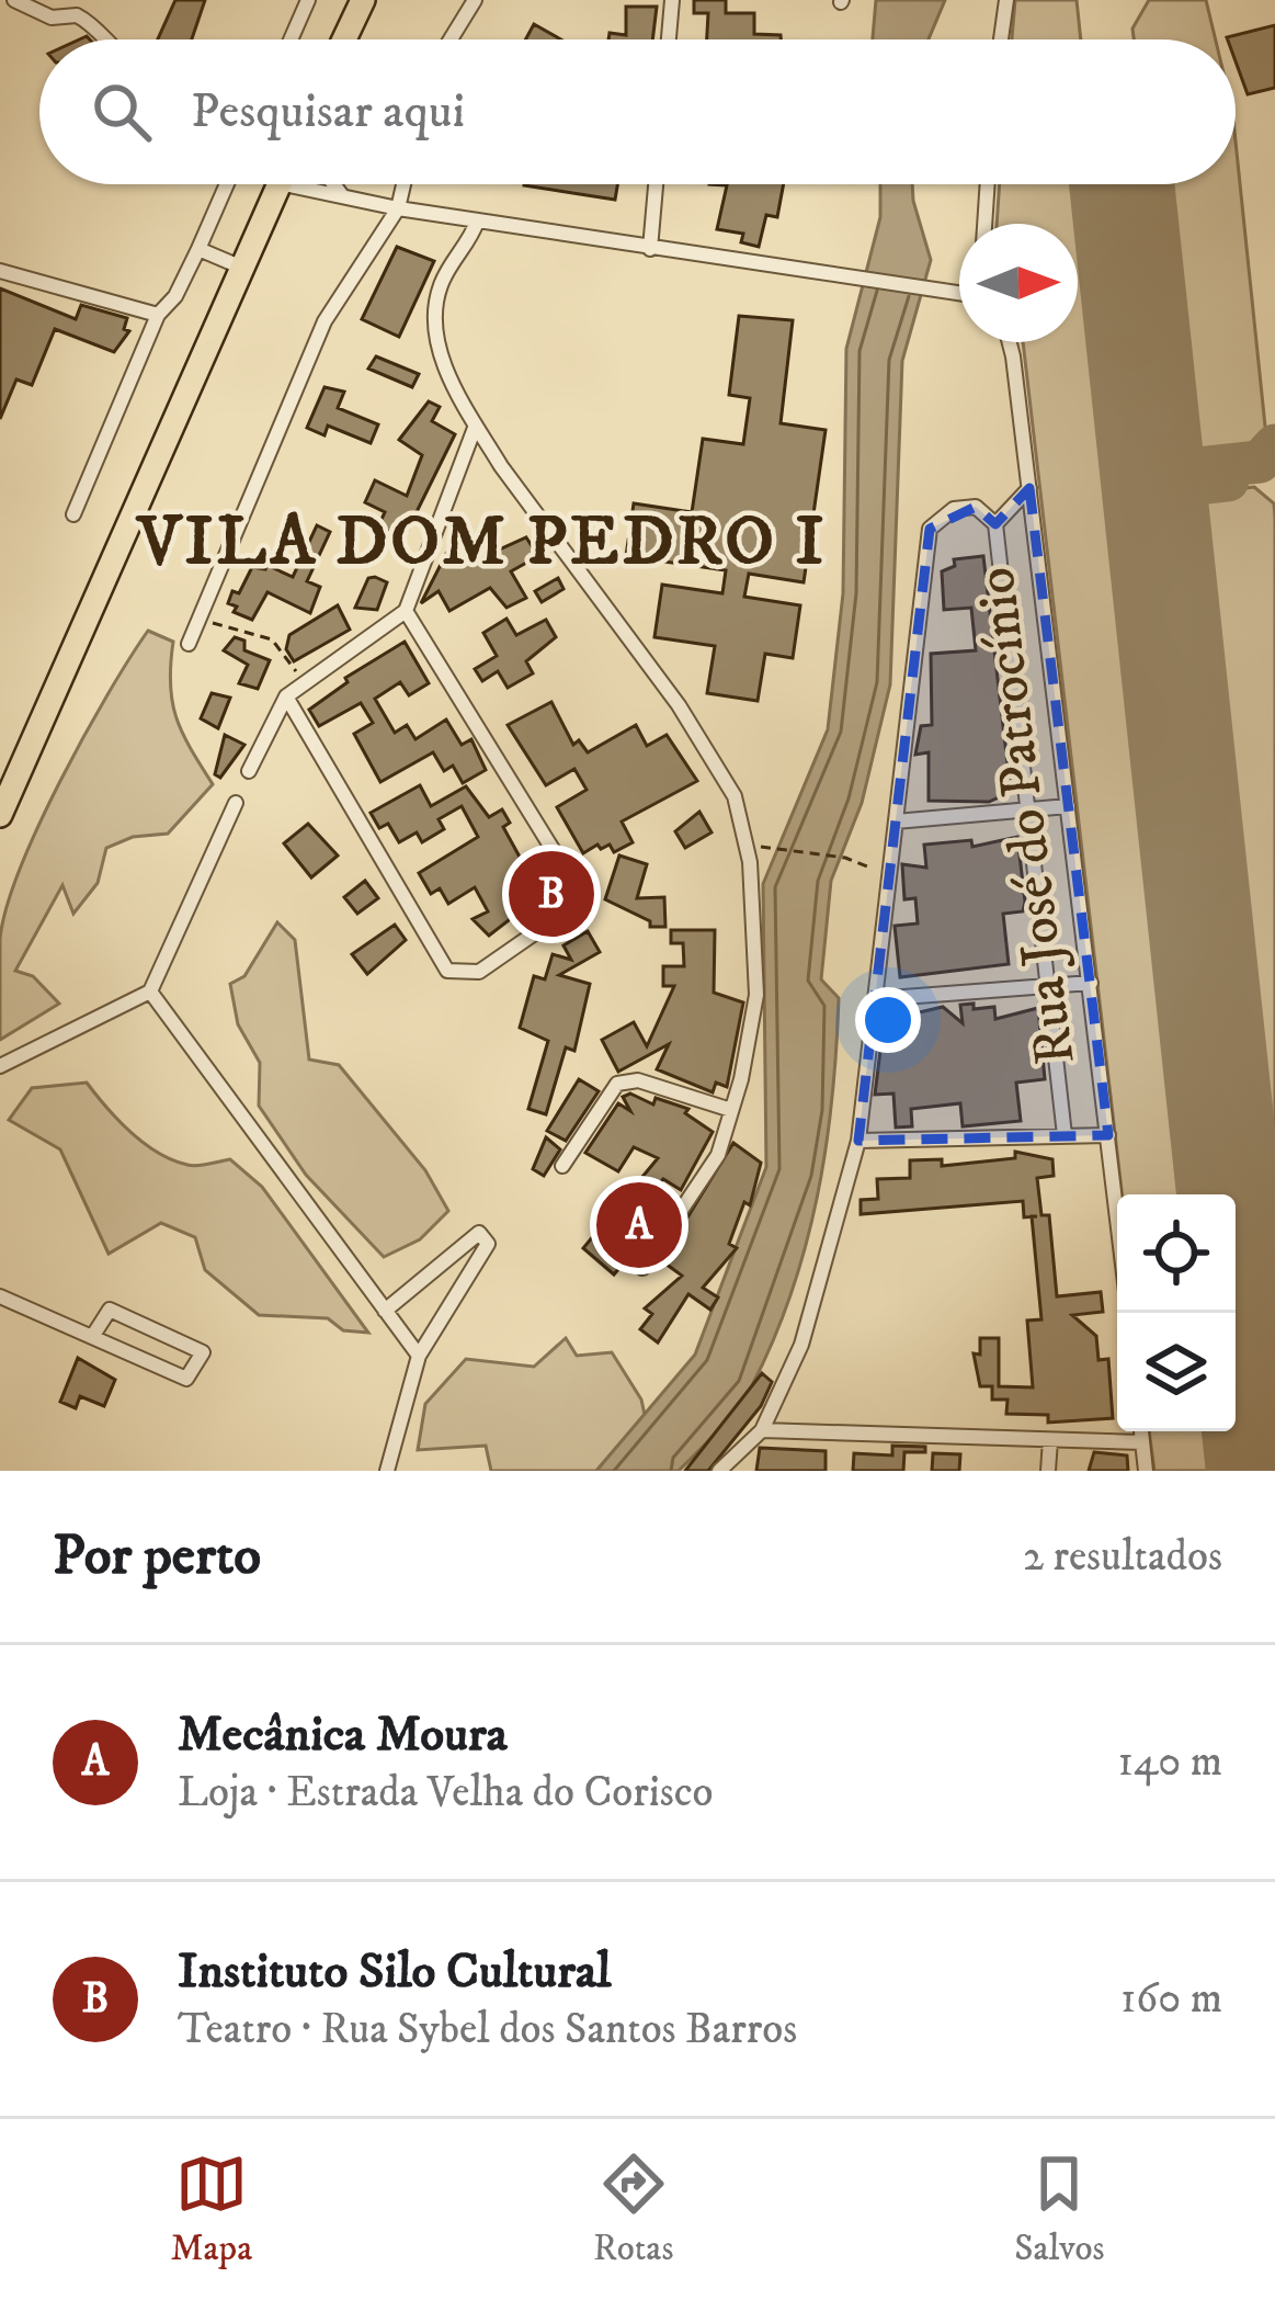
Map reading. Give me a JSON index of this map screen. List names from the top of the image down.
{
  "streets": {
    "street": ["Rua José do Patrocínio"]
  },
  "districts": ["VILA DOM PEDRO I"],
  "north": "right",
  "page": {
    "search": "Pesquisar aqui",
    "pins": ["B", "A"],
    "heading": ["Por perto", "2 resultados"],
    "list": [
      {
        "mark": "A",
        "name": "Mecânica Moura",
        "note": "Loja · Estrada Velha do Corisco",
        "value": "140 m"
      },
      {
        "mark": "B",
        "name": "Instituto Silo Cultural",
        "note": "Teatro · Rua Sybel dos Santos Barros",
        "value": "160 m"
      }
    ],
    "nav": ["Mapa", "Rotas", "Salvos"]
  }
}
